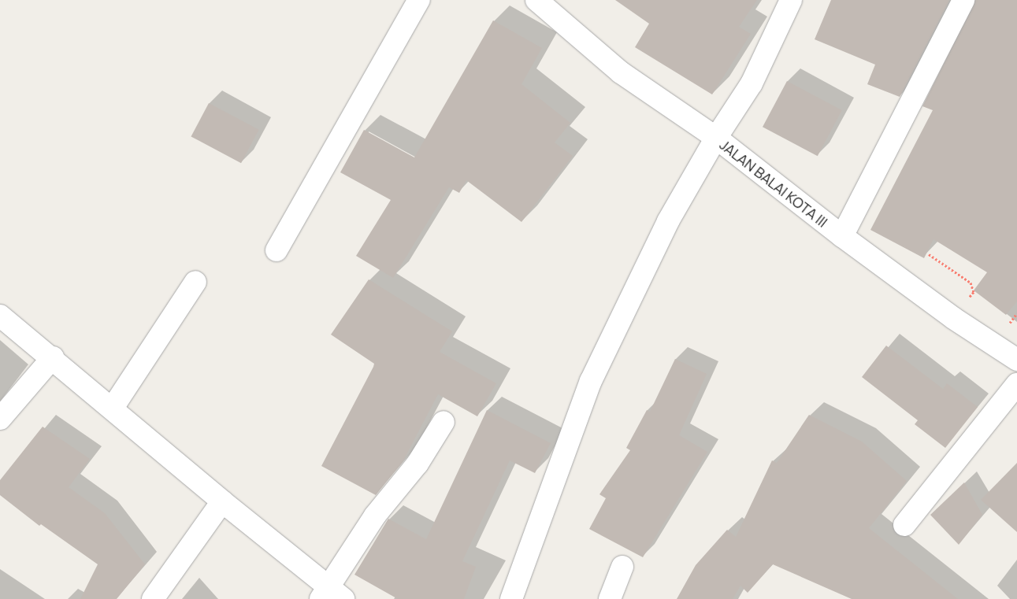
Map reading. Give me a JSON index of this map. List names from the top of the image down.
{
  "streets": {
    "street": ["JALAN BALAI KOTA III"]
  }
}
